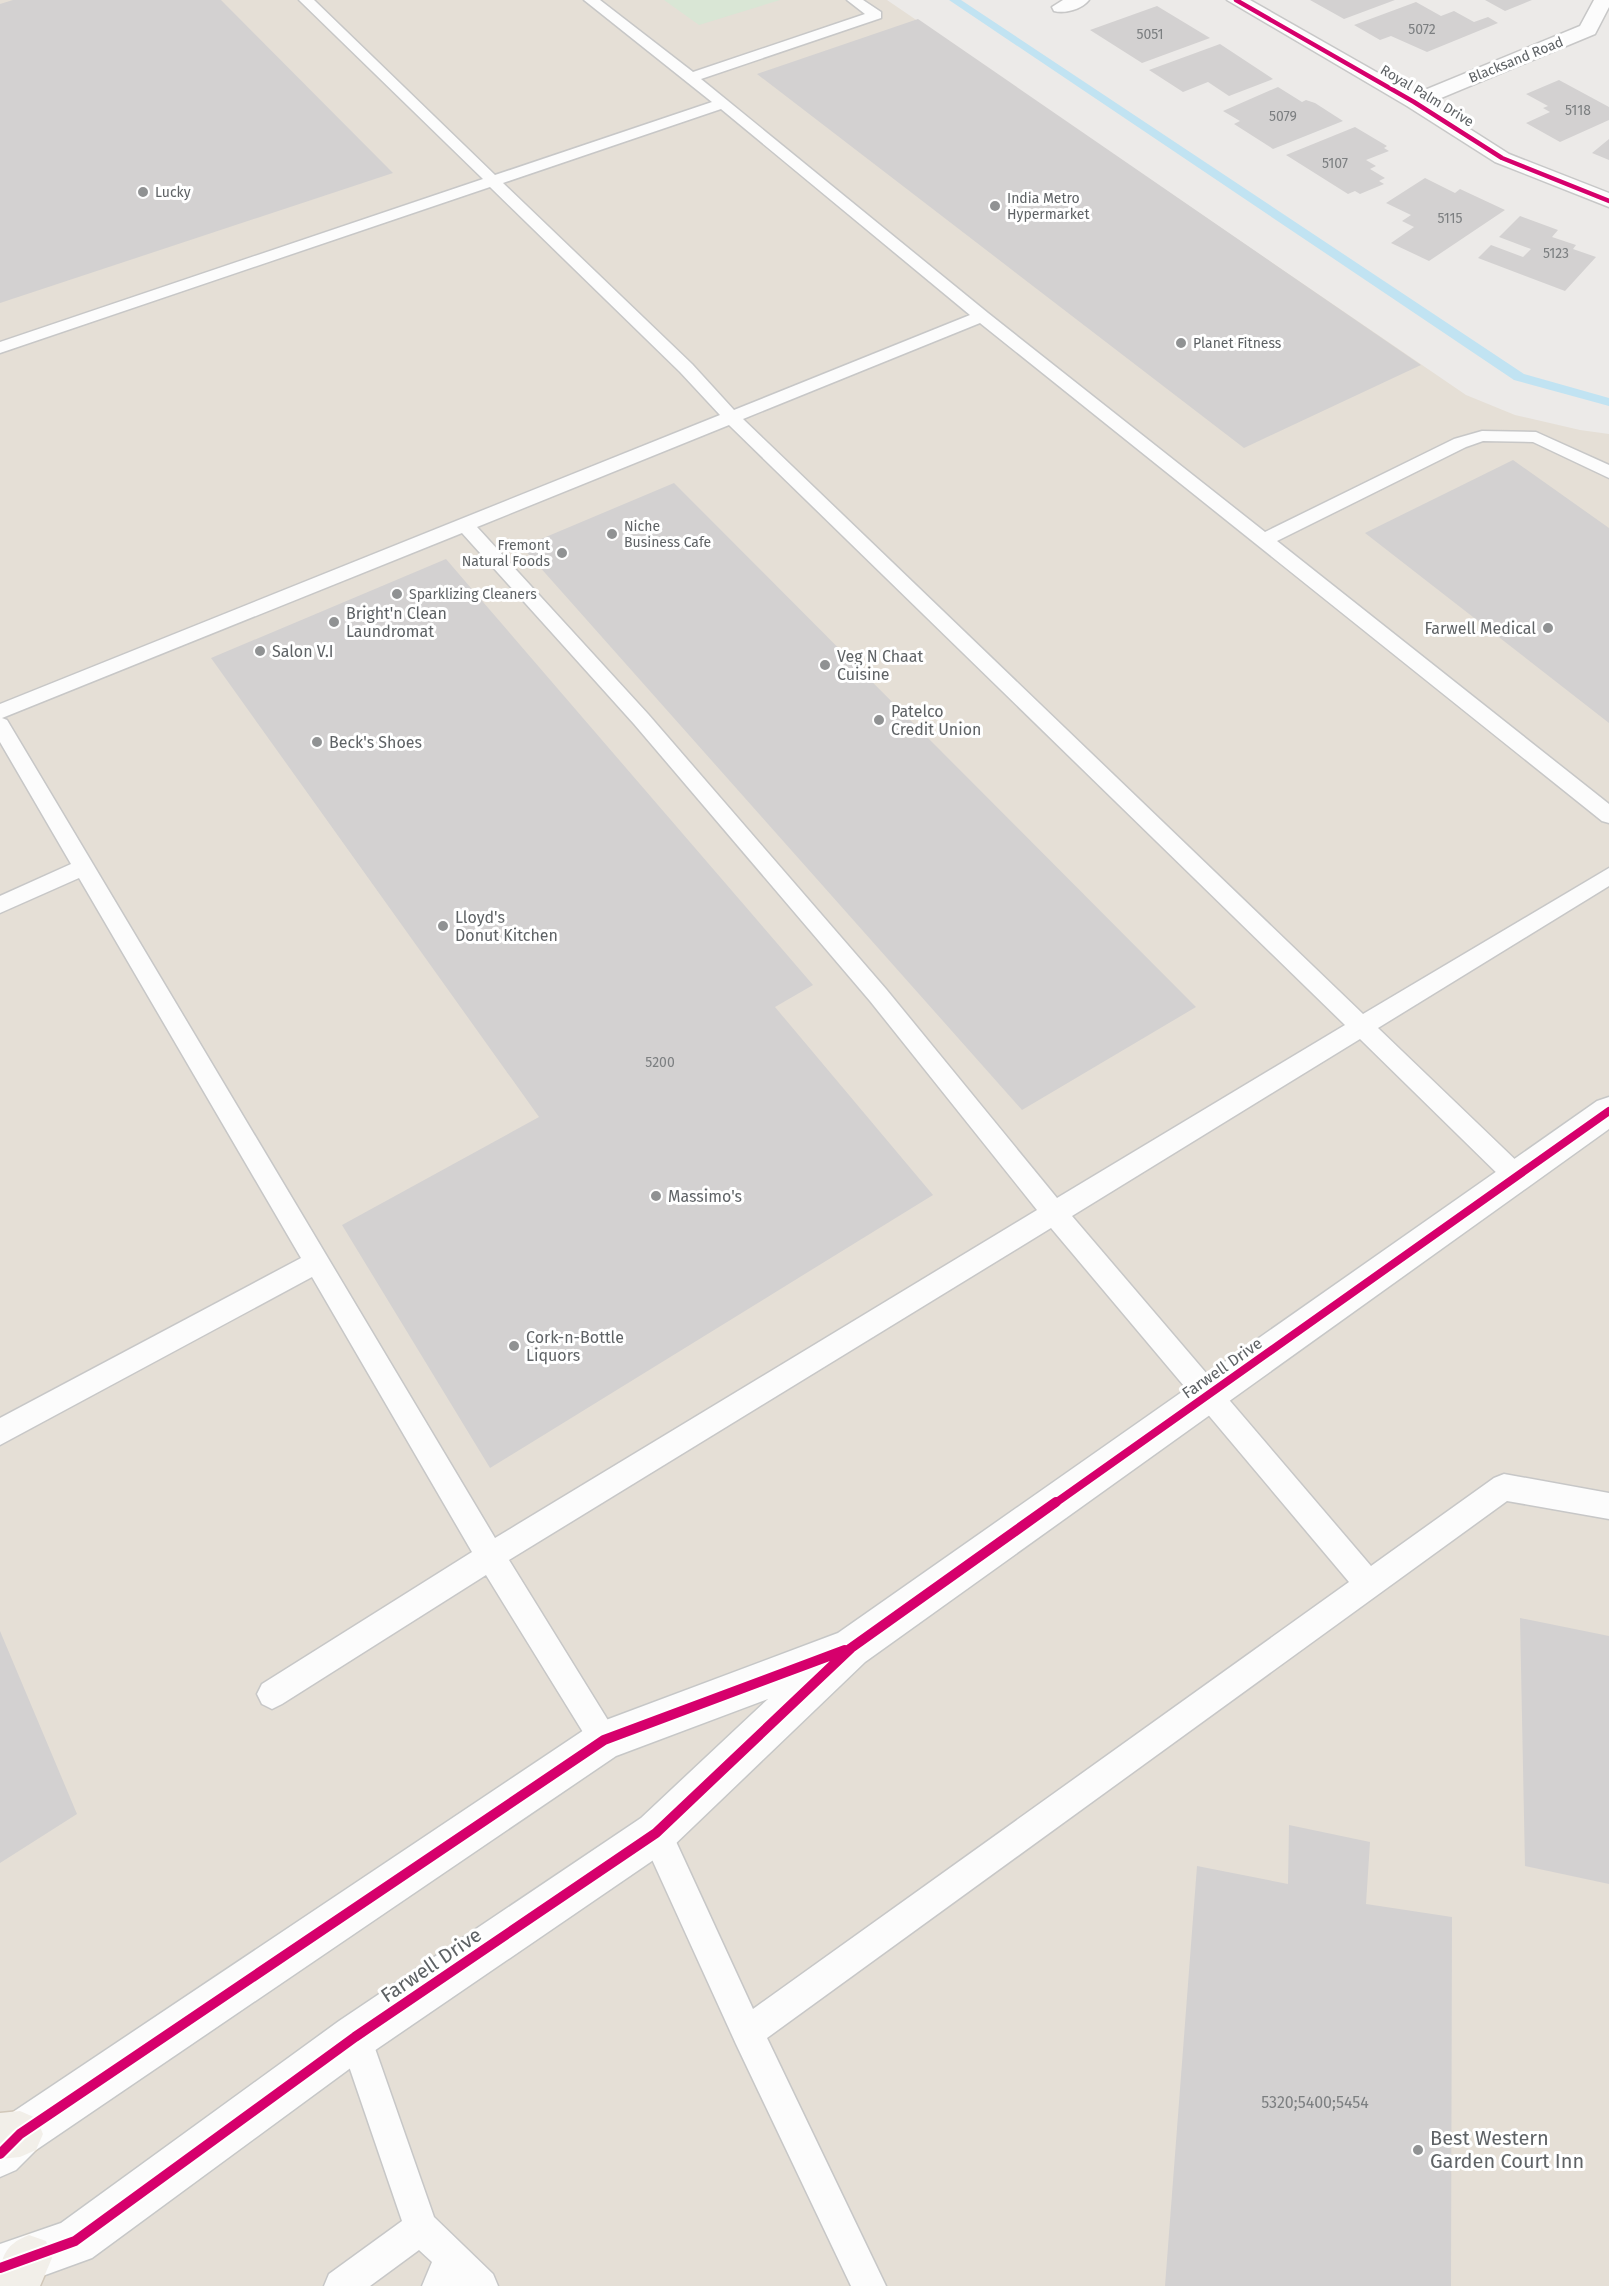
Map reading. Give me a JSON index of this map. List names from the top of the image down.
{
  "streets": {
    "street": ["Blacksand Road", "Royal Palm Drive", "Farwell Drive"]
  },
  "crossings": [
    ["Blacksand Road", "Royal Palm Drive"]
  ],
  "places": [
    "Lucky",
    "India Metro Hypermarket",
    "Planet Fitness",
    "Niche Business Cafe",
    "Fremont Natural Foods",
    "Sparklizing Cleaners",
    "Bright'n Clean Laundromat",
    "Farwell Medical",
    "Salon V.I",
    "Veg N Chaat Cuisine",
    "Patelco Credit Union",
    "Beck's Shoes",
    "Lloyd's Donut Kitchen",
    "Massimo's",
    "Cork-n-Bottle Liquors",
    "Best Western Garden Court Inn"
  ],
  "house_numbers": [
    "5072",
    "5051",
    "5118",
    "5079",
    "5107",
    "5115",
    "5123",
    "5200",
    "5320;5400;5454"
  ]
}
